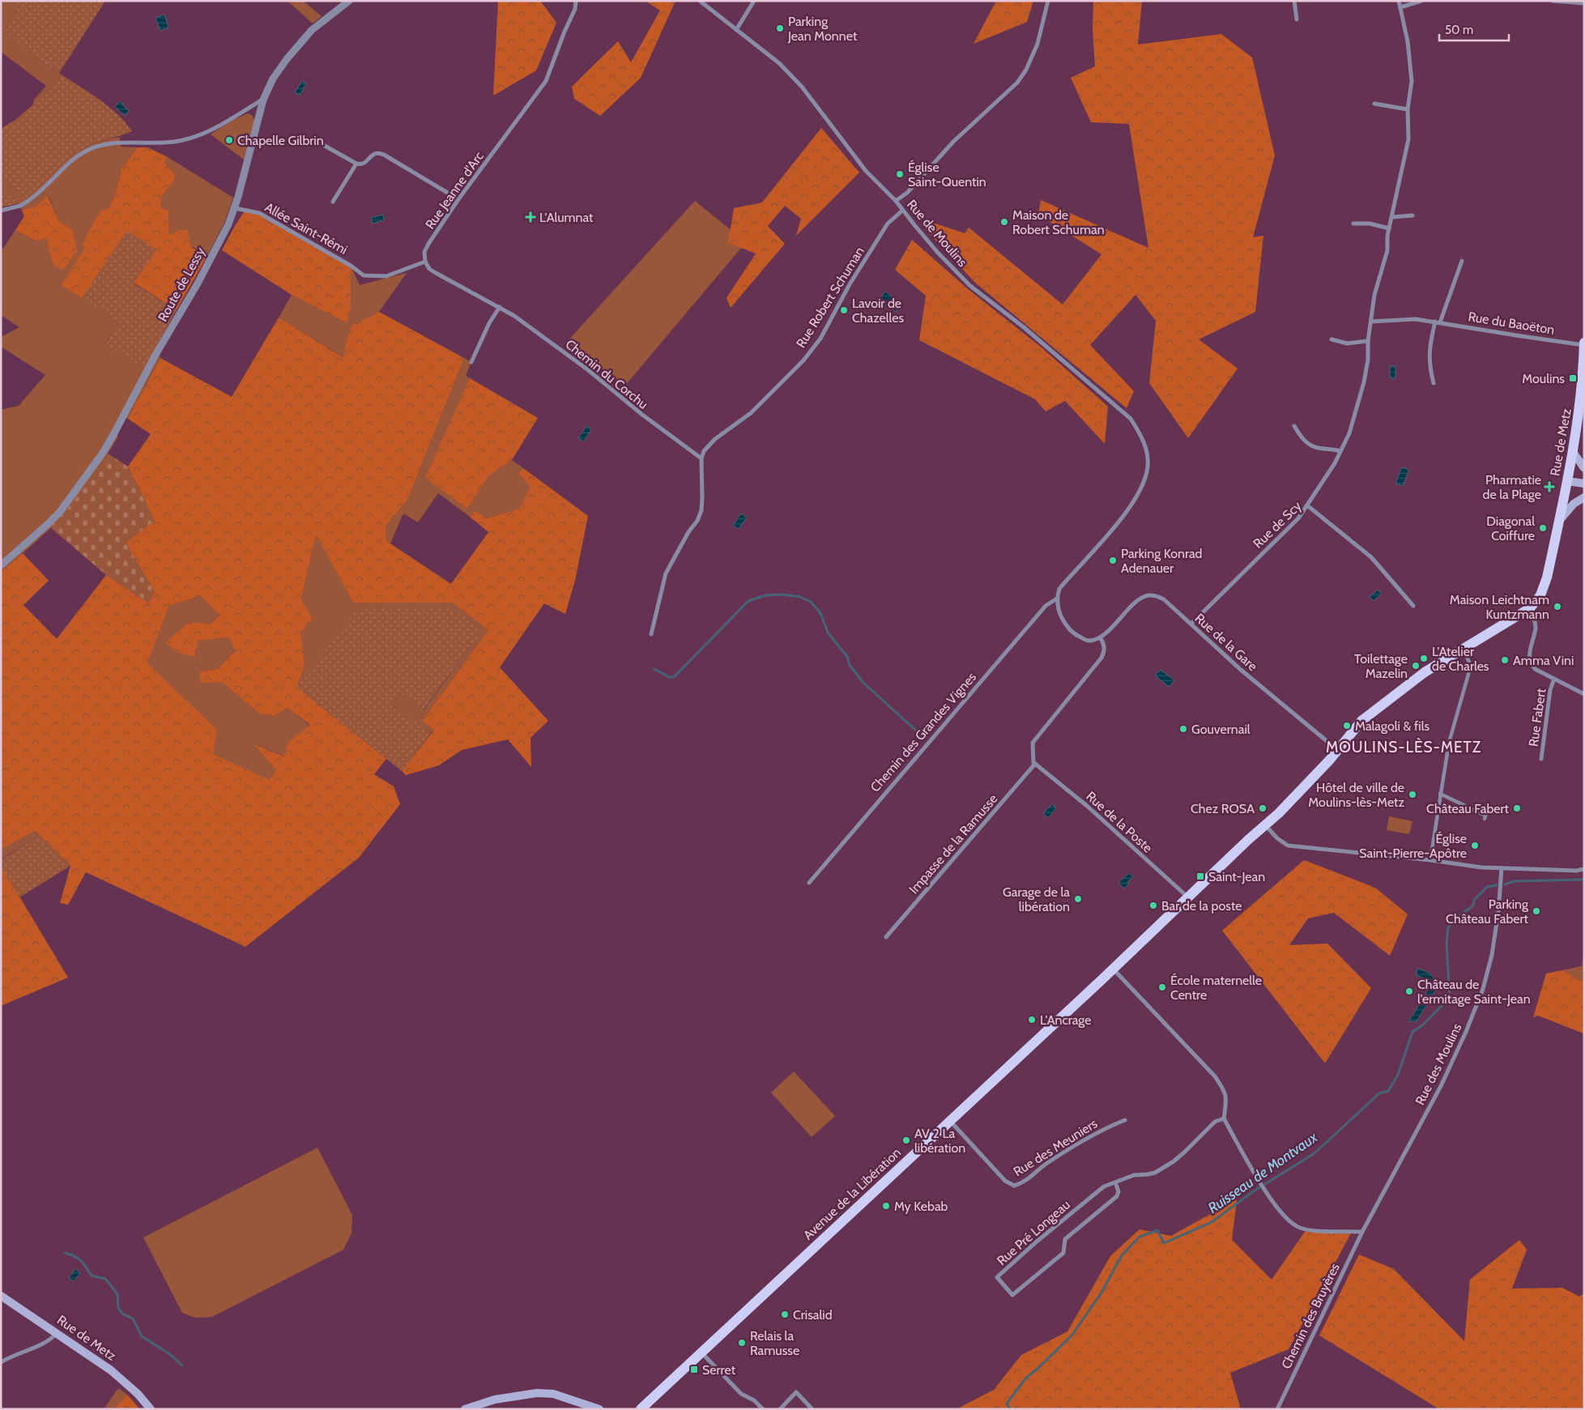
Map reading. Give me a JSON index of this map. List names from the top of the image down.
{
  "streets": {
    "main road": ["Rue de Metz", "Avenue de la Libération"],
    "street": [
      "Rue Jeanne d'Arc",
      "Allée Saint-Rémi",
      "Rue de Moulins",
      "Route de Lessy",
      "Rue Robert Schuman",
      "Rue du Baoëton",
      "Chemin du Corchu",
      "Rue de Scy",
      "Rue de la Gare",
      "Rue Fabert",
      "Chemin des Grandes Vignes",
      "Rue de la Poste",
      "Impasse de la Ramusse",
      "Rue des Moulins",
      "Rue des Meuniers",
      "Rue Pré Longeau",
      "Chemin des Bruyères"
    ]
  },
  "crossings": [
    ["Rue Jeanne d'Arc", "Allée Saint-Rémi"],
    ["Allée Saint-Rémi", "Route de Lessy"],
    ["Rue de Moulins", "Rue Robert Schuman"],
    ["Rue de Moulins", "Chemin des Grandes Vignes"],
    ["Rue Robert Schuman", "Chemin du Corchu"],
    ["Rue du Baoëton", "Rue de Metz"],
    ["Rue de Metz", "Avenue de la Libération"],
    ["Rue de Scy", "Rue de la Gare"],
    ["Rue de la Gare", "Avenue de la Libération"],
    ["Rue de la Poste", "Impasse de la Ramusse"],
    ["Rue de la Poste", "Avenue de la Libération"],
    ["Rue des Moulins", "Chemin des Bruyères"],
    ["Rue des Meuniers", "Avenue de la Libération"]
  ],
  "districts": ["MOULINS-LÈS-METZ"],
  "water": ["Ruisseau de Montvaux"],
  "places": {
    "other": [
      "Parking Jean Monnet",
      "Chapelle Gilbrin",
      "Église Saint-Quentin",
      "Maison de Robert Schuman",
      "Lavoir de Chazelles",
      "Diagonal Coiffure",
      "Parking Konrad Adenauer",
      "Maison Leichtnam Kuntzmann",
      "L'Atelier de Charles",
      "Amma Vini",
      "Toilettage Mazelin",
      "Malagoli & fils",
      "Gouvernail",
      "Hôtel de ville de Moulins-lès-Metz",
      "Chez ROSA",
      "Château Fabert",
      "Église Saint-Pierre-Apôtre",
      "Garage de la libération",
      "Bar de la poste",
      "Parking Château Fabert",
      "École maternelle Centre",
      "Château de l'ermitage Saint-Jean",
      "L'Ancrage",
      "AV 2 La libération",
      "My Kebab",
      "Crisalid",
      "Relais la Ramusse"
    ],
    "health": ["L'Alumnat", "Pharmatie de la Plage"],
    "transit": ["Moulins", "Saint-Jean", "Serret"]
  },
  "scale_bar": "50 m"
}
